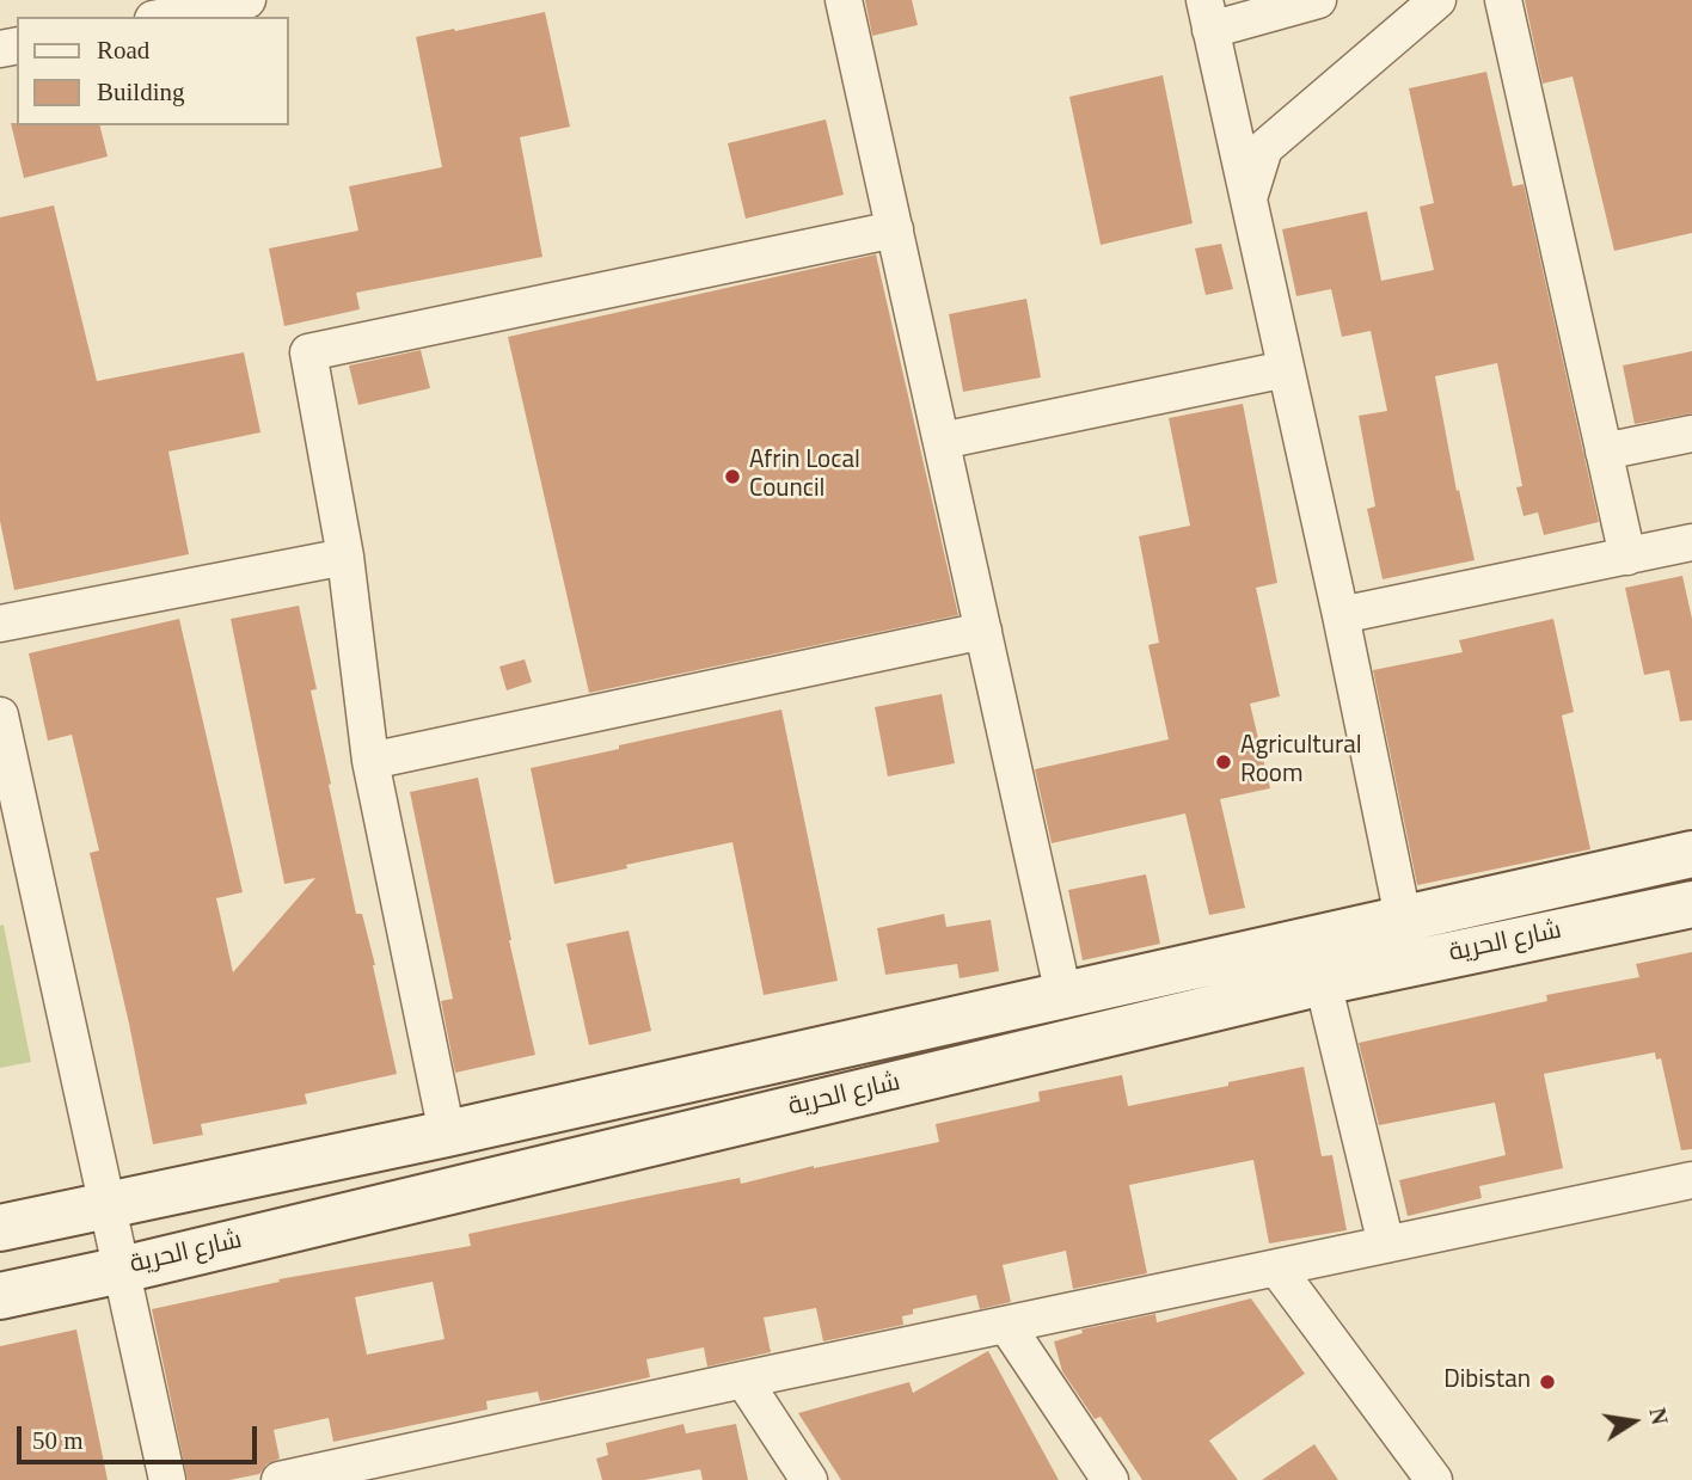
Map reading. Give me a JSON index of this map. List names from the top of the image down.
{
  "streets": {
    "main road": ["شارع الحرية"]
  },
  "places": ["Afrin Local Council", "Agricultural Room", "Dibistan"],
  "legend": ["Road", "Building"],
  "scale_bar": "50 m",
  "north": "right"
}
